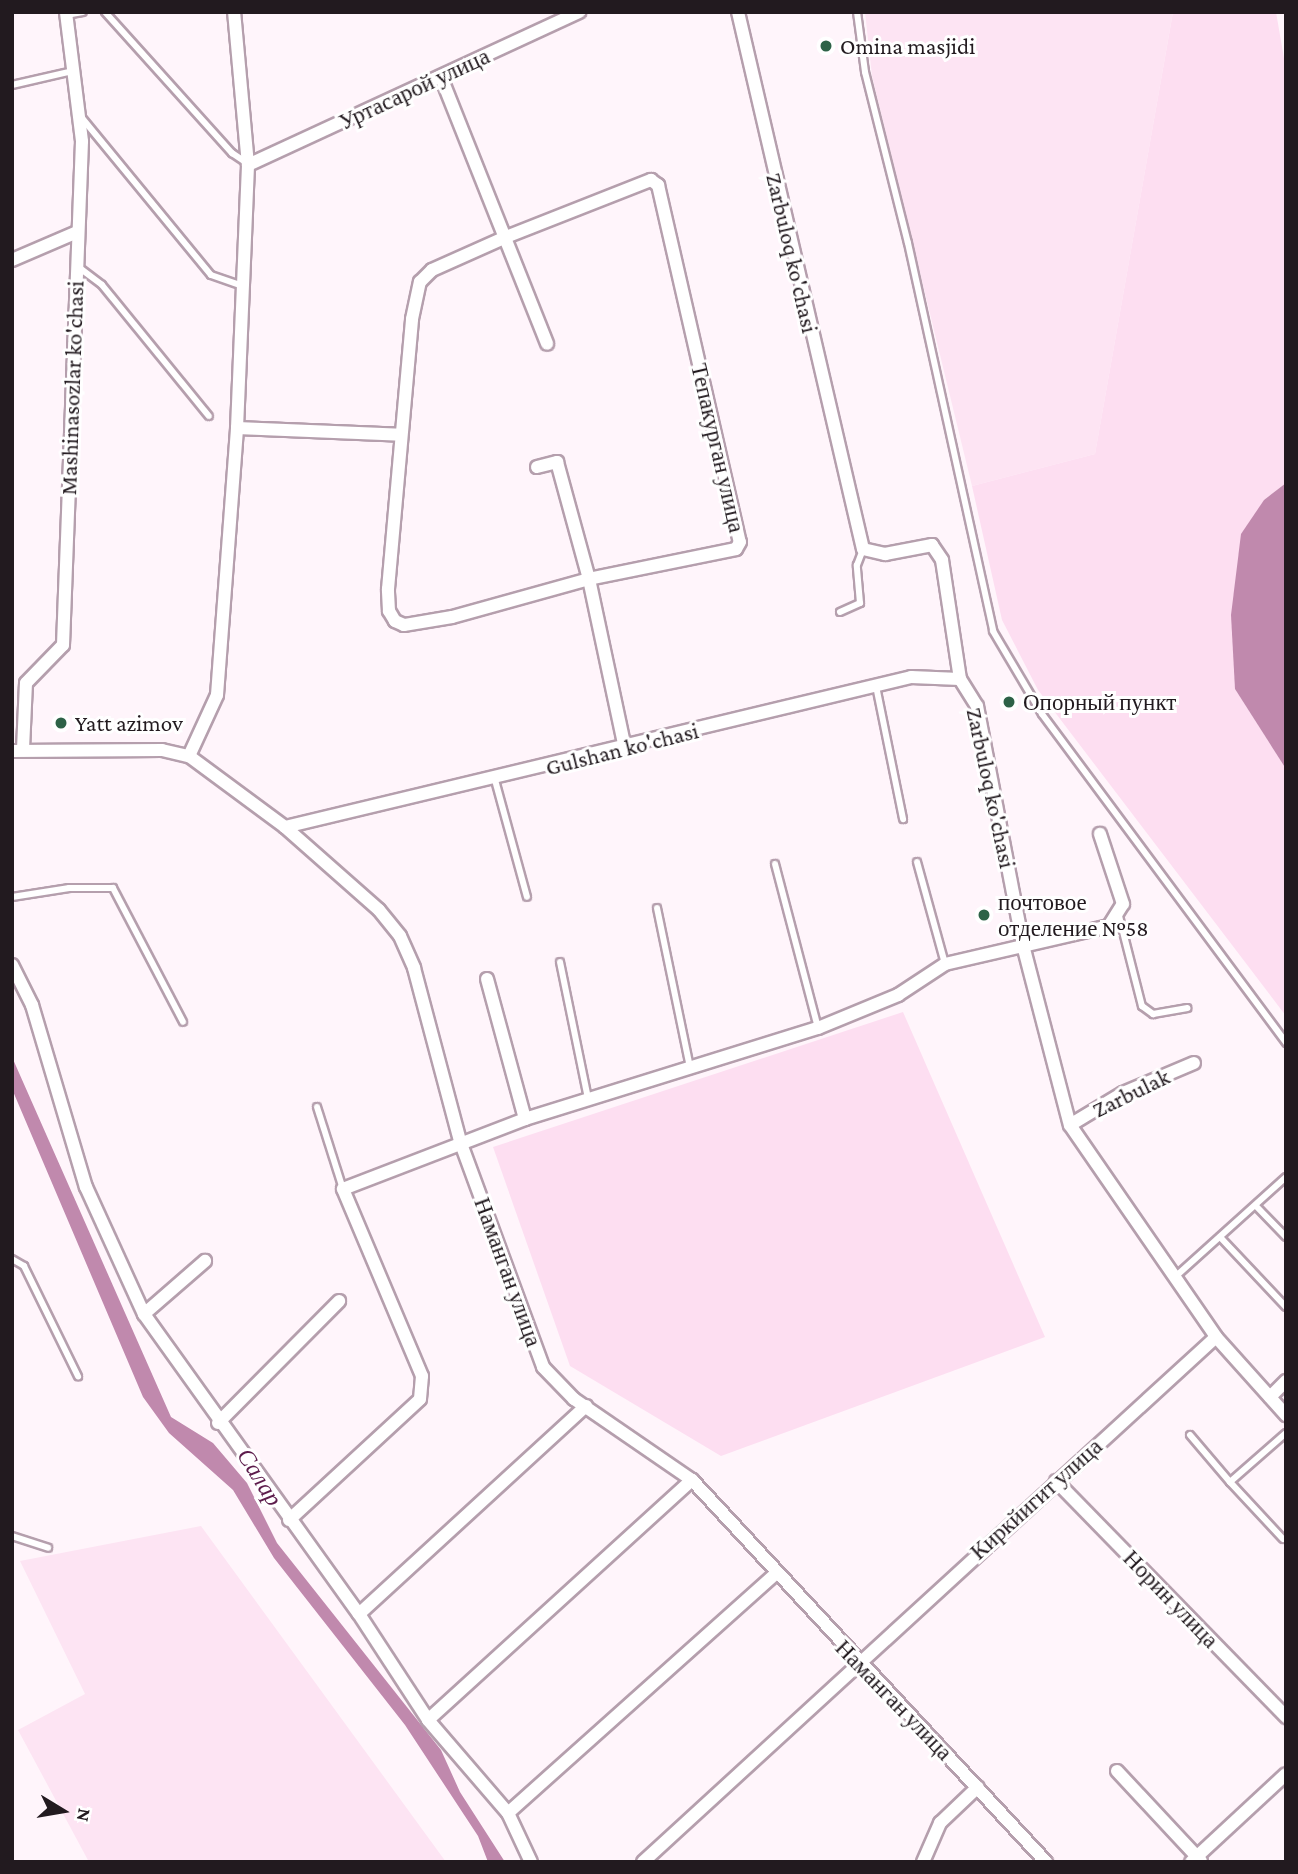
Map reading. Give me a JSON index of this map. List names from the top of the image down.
{
  "streets": {
    "street": [
      "Уртасарой улица",
      "Zarbuloq ko'chasi",
      "Mashinasozlar ko'chasi",
      "Тепакурган улица",
      "Gulshan ko'chasi",
      "Zarbulak",
      "Наманган улица",
      "Киркйигит улица",
      "Норин улица"
    ]
  },
  "crossings": [
    ["Zarbuloq ko'chasi", "Gulshan ko'chasi"],
    ["Zarbuloq ko'chasi", "Zarbulak"],
    ["Zarbuloq ko'chasi", "Киркйигит улица"],
    ["Mashinasozlar ko'chasi", "Наманган улица"],
    ["Gulshan ko'chasi", "Наманган улица"],
    ["Наманган улица", "Киркйигит улица"],
    ["Киркйигит улица", "Норин улица"]
  ],
  "water": ["Салар"],
  "places": [
    "Omina masjidi",
    "Опорный пункт",
    "Yatt azimov",
    "почтовое отделение №58"
  ],
  "north": "right"
}
